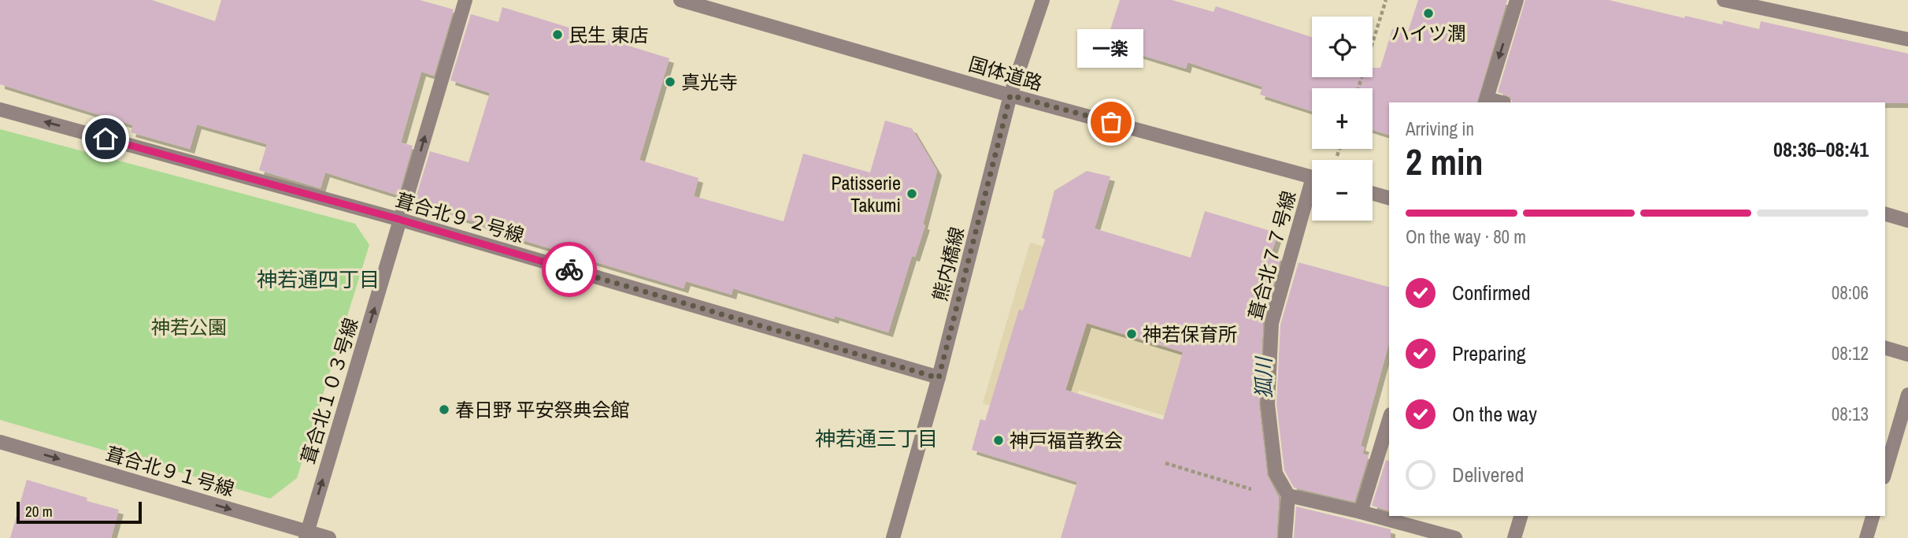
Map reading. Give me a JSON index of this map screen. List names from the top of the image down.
{
  "streets": {
    "street": [
      "国体道路",
      "葺合北９２号線",
      "葺合北７７号線",
      "熊内橋線",
      "葺合北１０３号線",
      "葺合北９１号線"
    ]
  },
  "crossings": [
    ["国体道路", "熊内橋線"],
    ["葺合北９２号線", "熊内橋線"],
    ["葺合北９２号線", "葺合北１０３号線"],
    ["葺合北１０３号線", "葺合北９１号線"]
  ],
  "one_way": ["葺合北９２号線", "葺合北１０３号線", "葺合北９１号線"],
  "districts": ["神若通四丁目", "神若通三丁目"],
  "water": ["狐川"],
  "parks": ["神若公園"],
  "places": [
    "ハイツ潤",
    "民生 東店",
    "真光寺",
    "一楽",
    "Patisserie Takumi",
    "神若保育所",
    "春日野 平安祭典会館",
    "神戸福音教会"
  ],
  "scale_bar": "20 m",
  "page": {
    "map_buttons": ["+", "−"],
    "bubble": "一楽",
    "heading": ["2 min", "Arriving in", "08:36–08:41"],
    "bar": "On the way · 80 m",
    "list": [
      ["Confirmed", "08:06"],
      ["Preparing", "08:12"],
      ["On the way", "08:13"],
      "Delivered"
    ],
    "scale": "20 m"
  }
}
